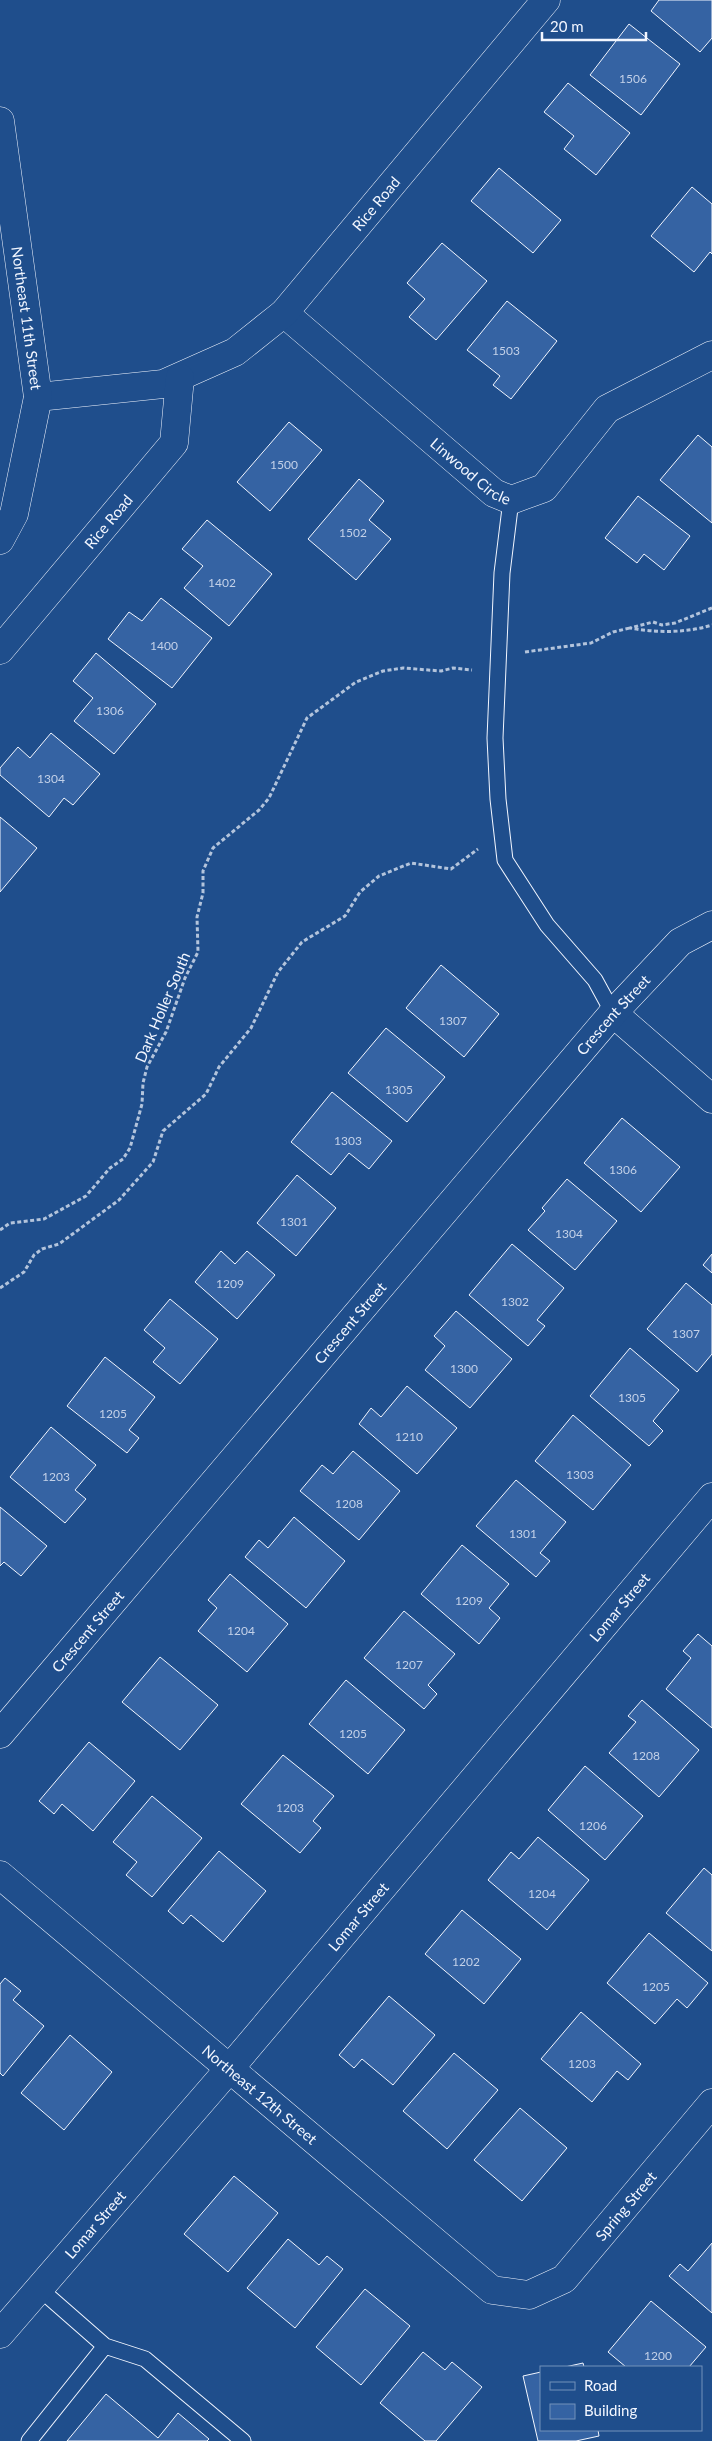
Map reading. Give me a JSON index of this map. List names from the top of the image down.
{
  "streets": {
    "street": [
      "Rice Road",
      "Northeast 11th Street",
      "Linwood Circle",
      "Crescent Street",
      "Lomar Street",
      "Northeast 12th Street",
      "Spring Street"
    ],
    "path": ["Dark Holler South"]
  },
  "crossings": [
    ["Rice Road", "Northeast 11th Street"],
    ["Rice Road", "Linwood Circle"],
    ["Lomar Street", "Northeast 12th Street"],
    ["Northeast 12th Street", "Spring Street"]
  ],
  "house_numbers": [
    "1506",
    "1503",
    "1500",
    "1502",
    "1402",
    "1400",
    "1306",
    "1304",
    "1307",
    "1305",
    "1303",
    "1306",
    "1301",
    "1304",
    "1209",
    "1302",
    "1307",
    "1300",
    "1305",
    "1205",
    "1210",
    "1303",
    "1203",
    "1208",
    "1301",
    "1209",
    "1204",
    "1207",
    "1205",
    "1208",
    "1203",
    "1206",
    "1204",
    "1202",
    "1205",
    "1203",
    "1200"
  ],
  "legend": ["Road", "Building"],
  "scale_bar": "20 m"
}
